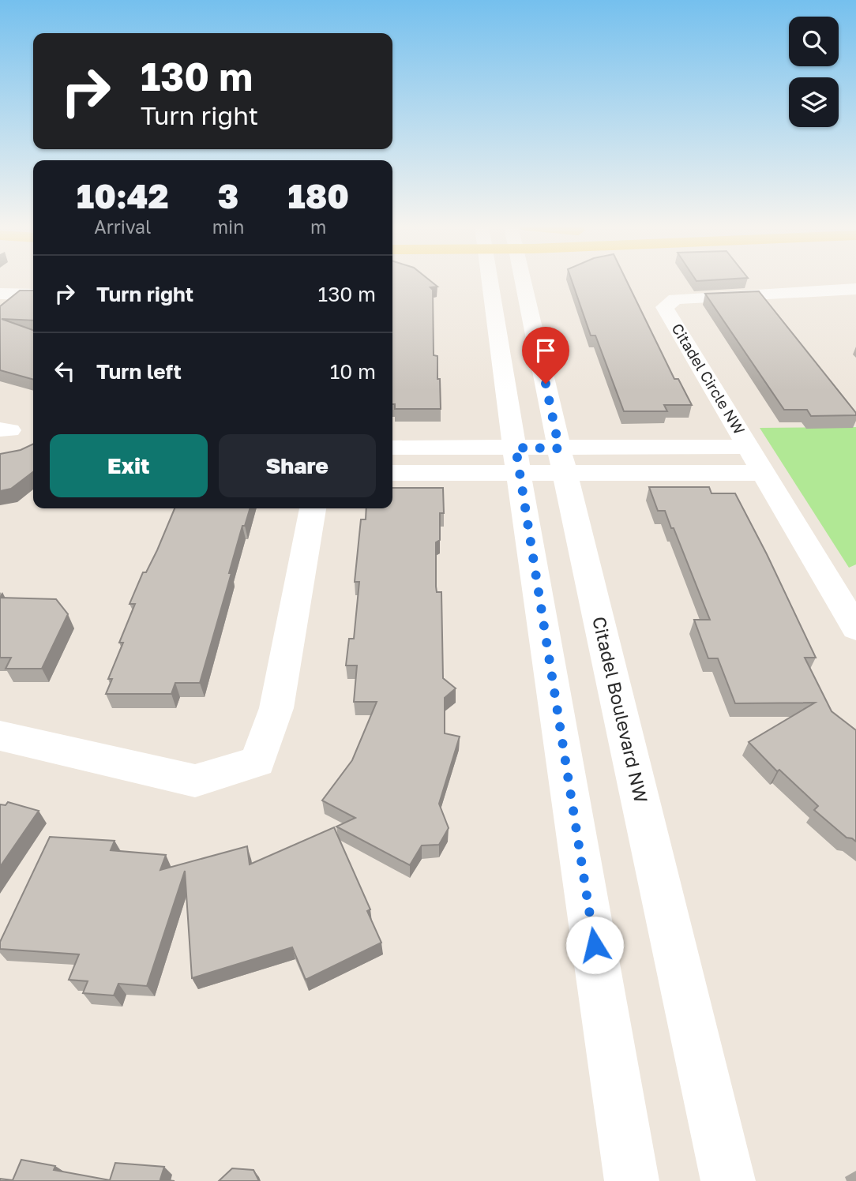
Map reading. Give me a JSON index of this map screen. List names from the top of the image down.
{
  "streets": {
    "street": ["Citadel Circle NW", "Citadel Boulevard NW"]
  },
  "crossings": [
    ["Citadel Circle NW", "Citadel Boulevard NW"]
  ],
  "page": {
    "turn": ["130 m", "Turn right"],
    "eta": [
      "10:42",
      "Arrival",
      "3",
      "min",
      "180",
      "m"
    ],
    "list": [
      {
        "name": "Turn right",
        "value": "130 m"
      },
      {
        "name": "Turn left",
        "value": "10 m"
      }
    ],
    "buttons": ["Exit", "Share"]
  }
}
